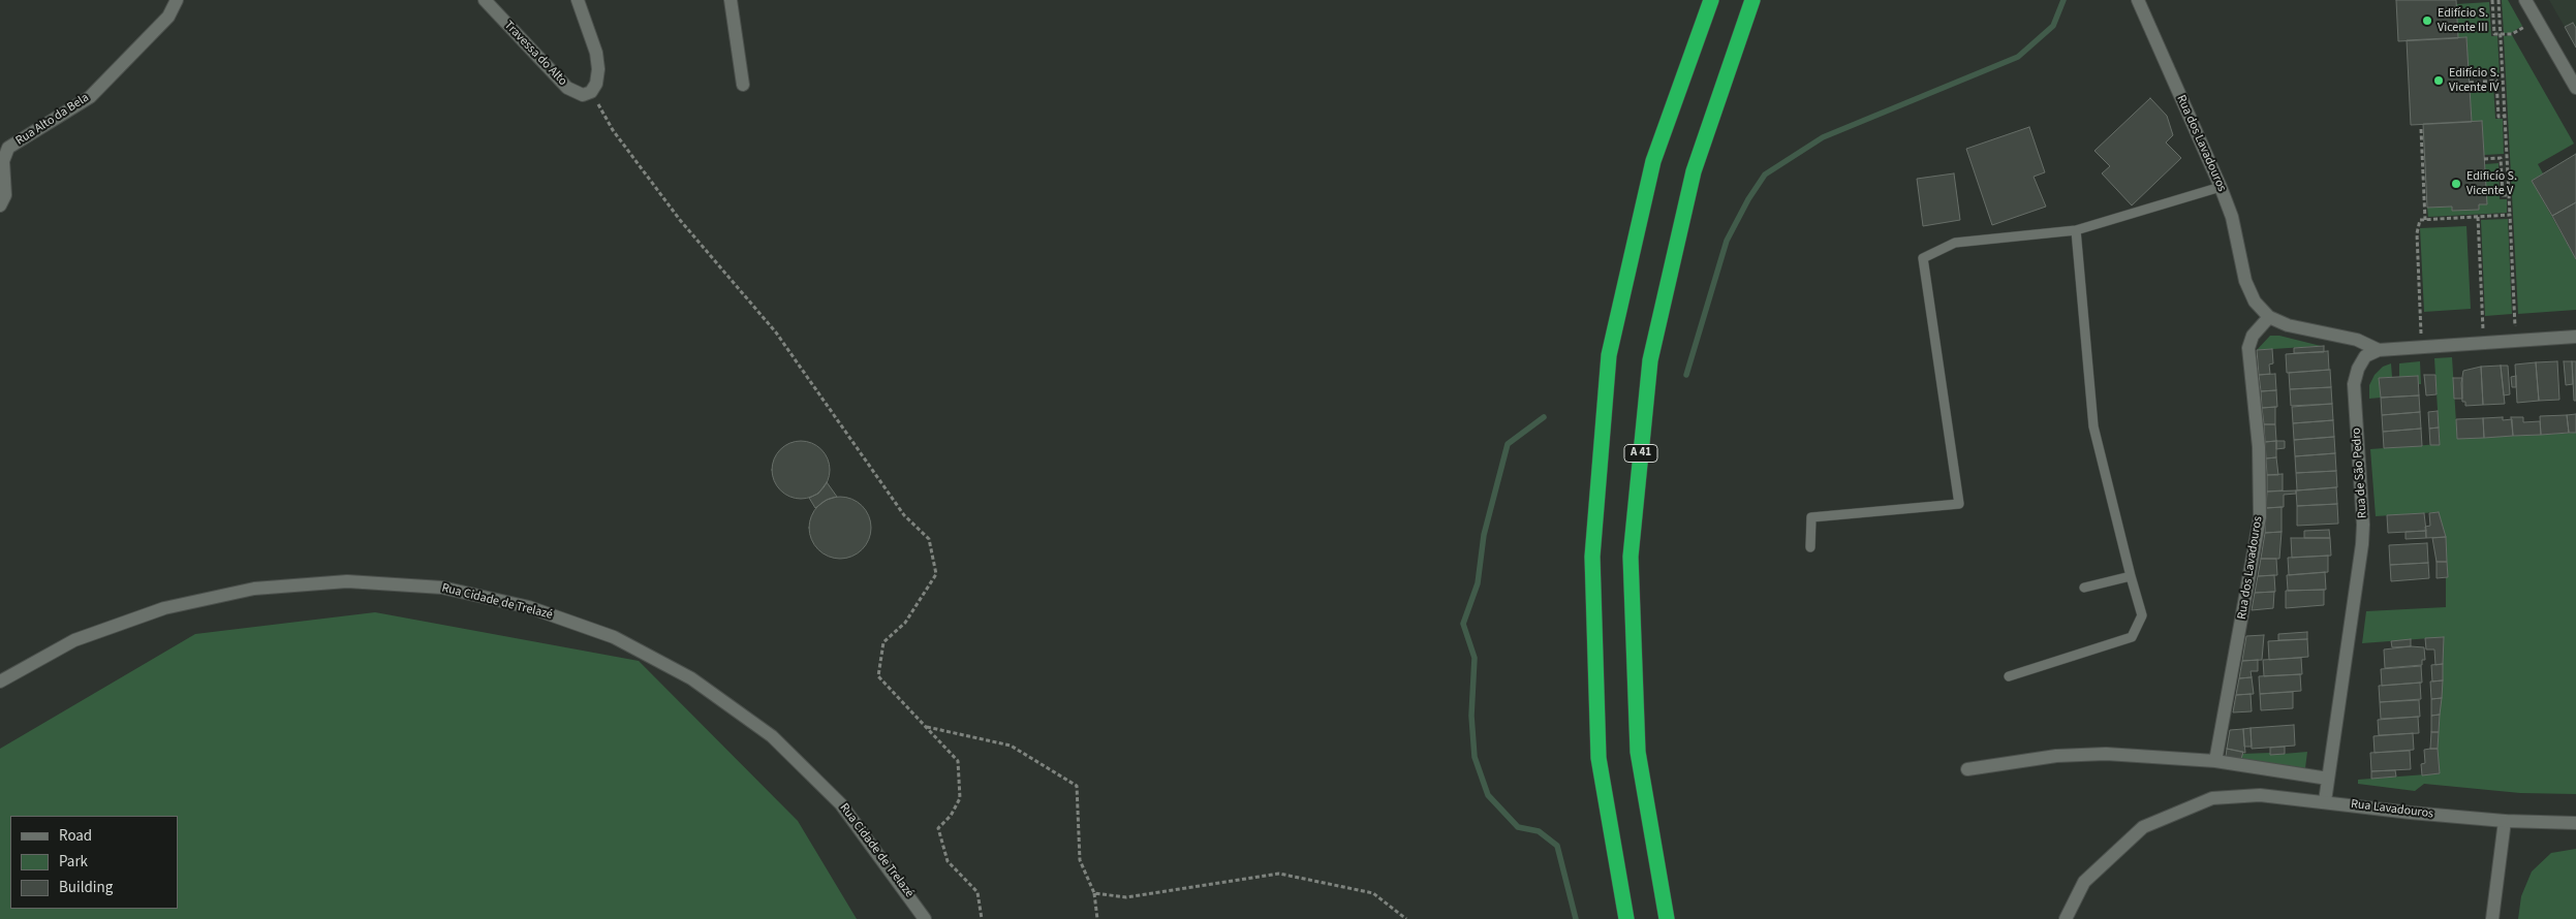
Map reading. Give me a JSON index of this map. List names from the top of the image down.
{
  "streets": {
    "highway": ["A 41"],
    "street": [
      "Travessa do Alto",
      "Rua Alto da Bela",
      "Rua dos Lavadouros",
      "Rua de São Pedro",
      "Rua Cidade de Trelazé",
      "Rua Lavadouros"
    ]
  },
  "crossings": [
    ["Rua dos Lavadouros", "Rua de São Pedro"],
    ["Rua de São Pedro", "Rua Lavadouros"]
  ],
  "places": ["Edifício S. Vicente III", "Edifício S. Vicente IV", "Edificío S. Vicente V"],
  "legend": ["Road", "Park", "Building"]
}
